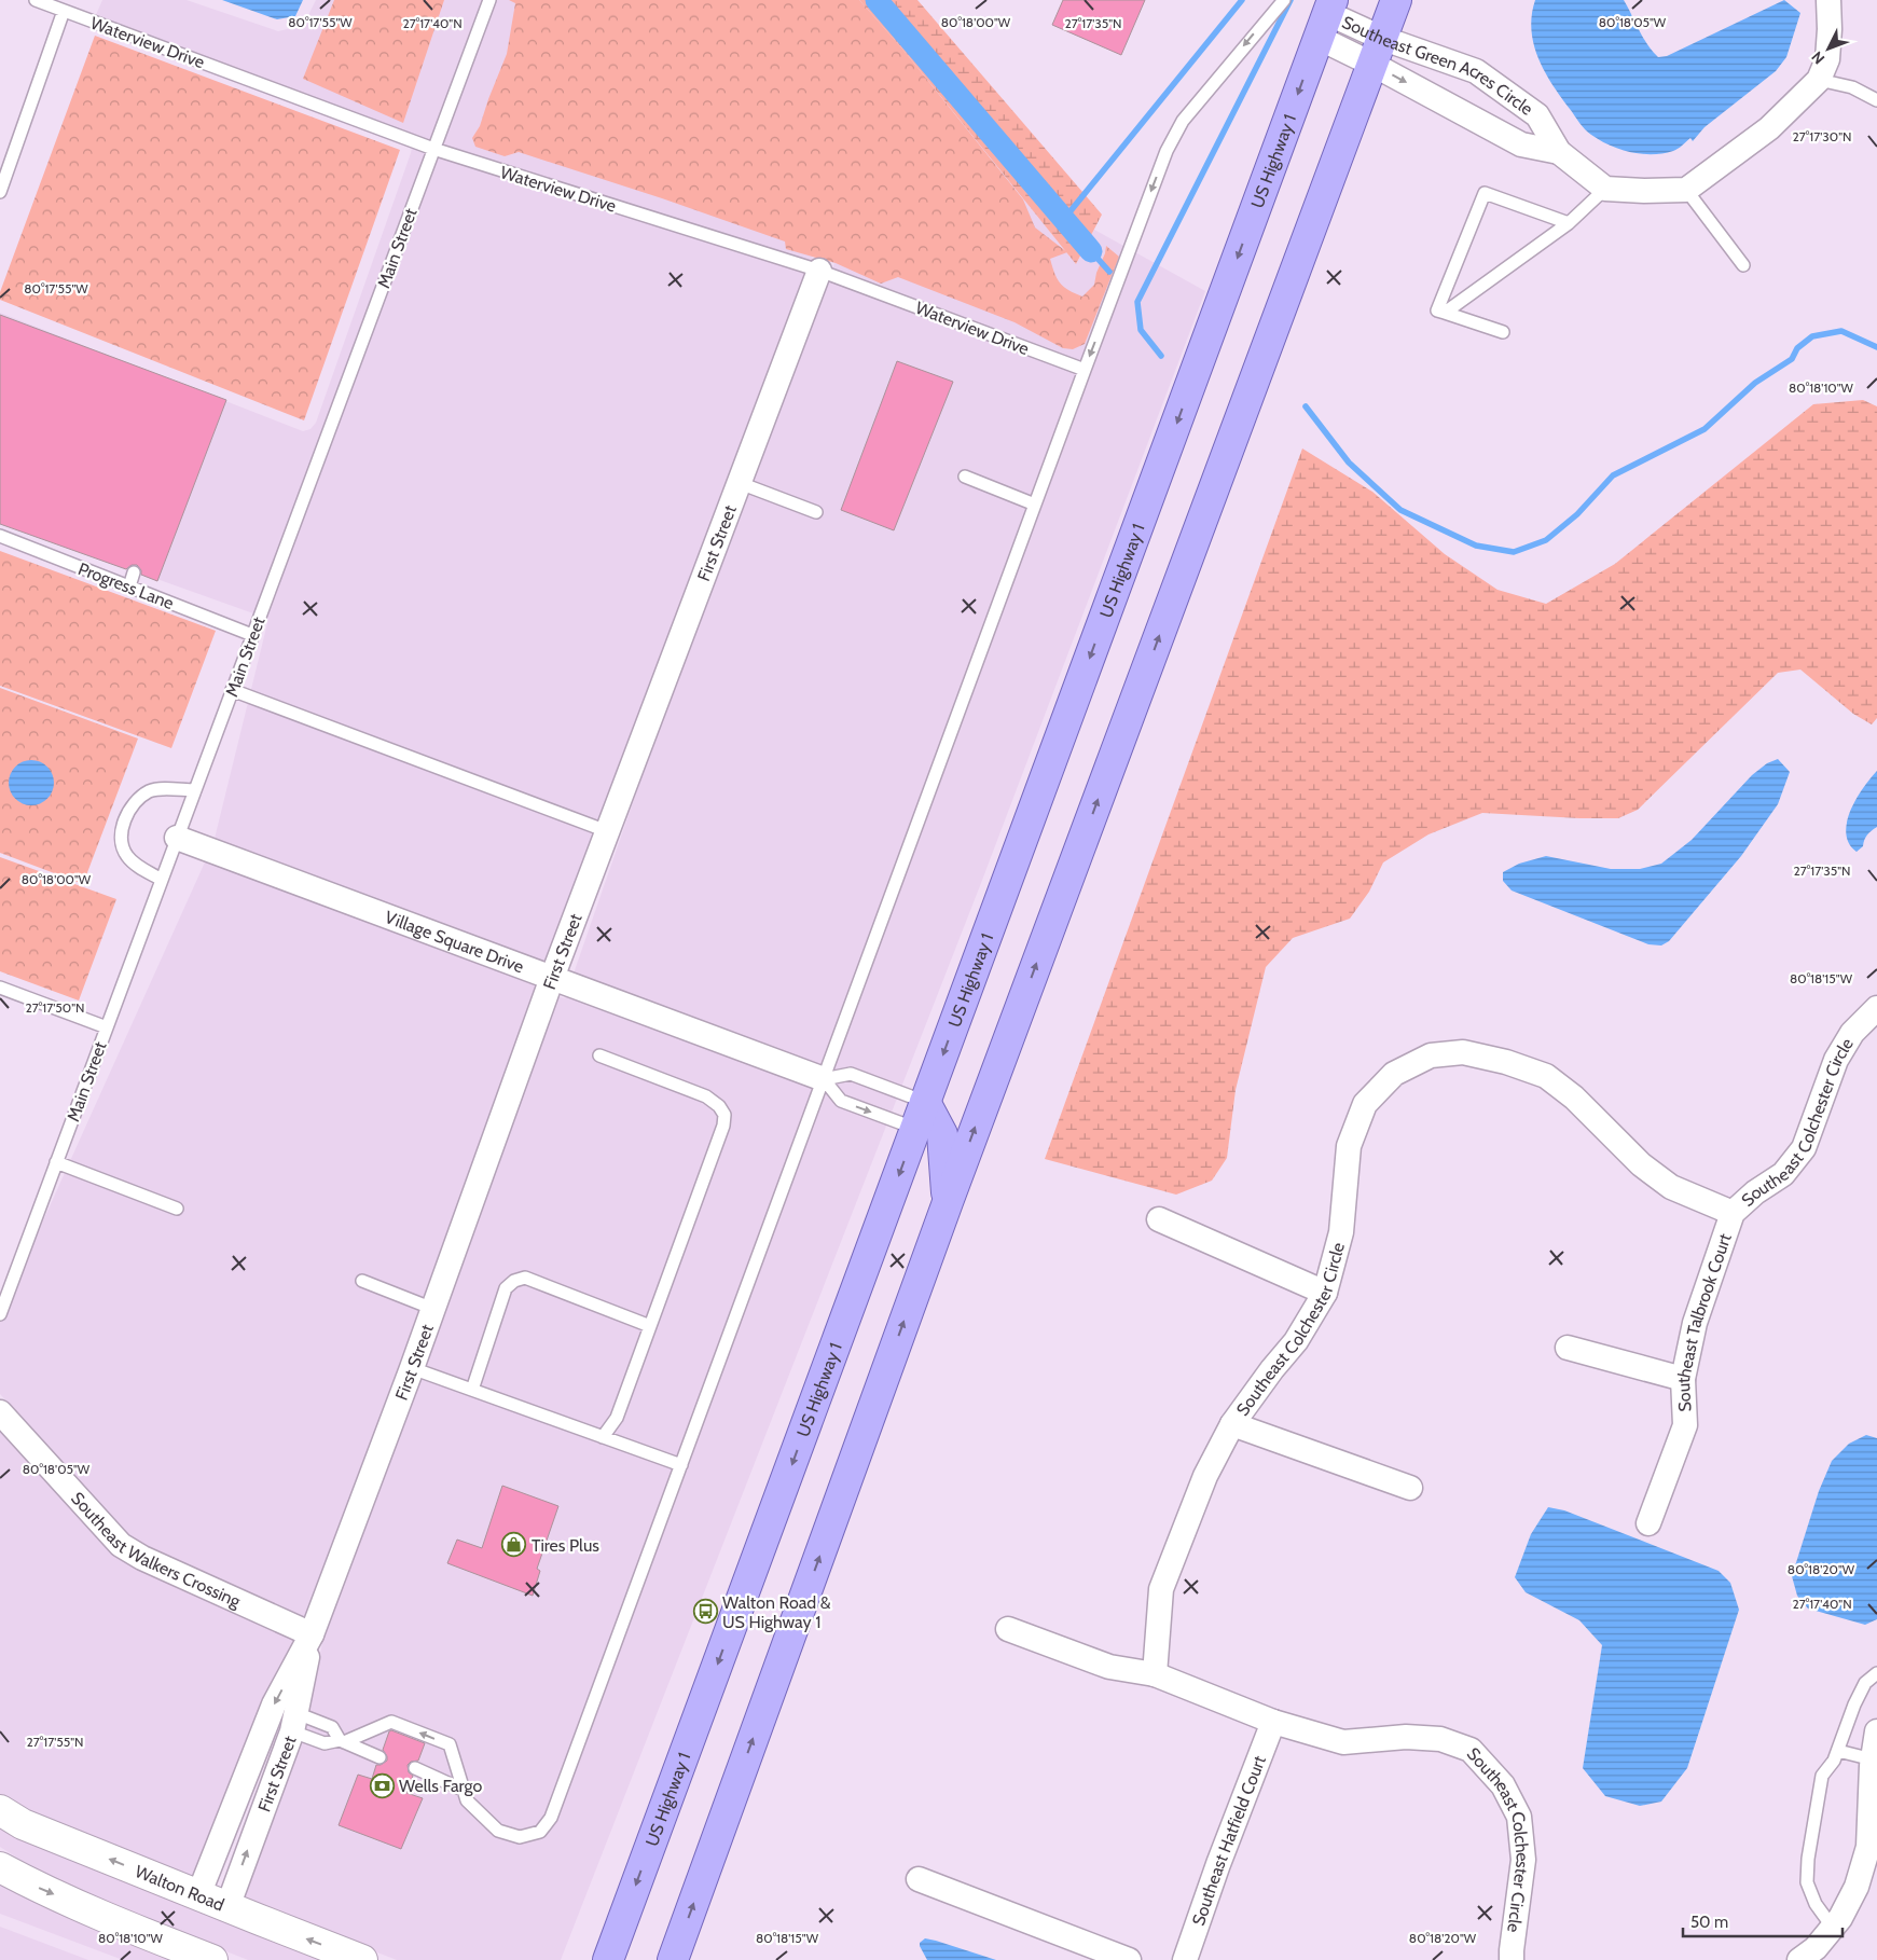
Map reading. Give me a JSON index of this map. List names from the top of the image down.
{
  "streets": {
    "main road": ["US Highway 1", "Walton Road"],
    "street": [
      "Southeast Green Acres Circle",
      "First Street",
      "Village Square Drive",
      "Southeast Colchester Circle",
      "Southeast Talbrook Court",
      "Southeast Walkers Crossing",
      "Southeast Hatfield Court"
    ],
    "lane": ["Waterview Drive", "Main Street", "Progress Lane"]
  },
  "crossings": [
    ["Waterview Drive", "Main Street"],
    ["Waterview Drive", "First Street"],
    ["Southeast Green Acres Circle", "US Highway 1"],
    ["Main Street", "Progress Lane"],
    ["Main Street", "Village Square Drive"],
    ["First Street", "Village Square Drive"],
    ["First Street", "Southeast Walkers Crossing"],
    ["First Street", "Walton Road"],
    ["Southeast Colchester Circle", "Southeast Talbrook Court"],
    ["Southeast Colchester Circle", "Southeast Hatfield Court"]
  ],
  "places": {
    "shop": ["Tires Plus"],
    "bus stop": ["Walton Road & US Highway 1"],
    "bank": ["Wells Fargo"]
  },
  "scale_bar": "50 m",
  "north": "bottom left",
  "coordinates": [
    "80°17'55\"W",
    "80°18'00\"W",
    "80°18'05\"W",
    "27°17'40\"N",
    "27°17'35\"N",
    "27°17'30\"N",
    "80°18'10\"W",
    "80°18'15\"W",
    "27°17'50\"N",
    "80°18'20\"W",
    "27°17'55\"N"
  ]
}
